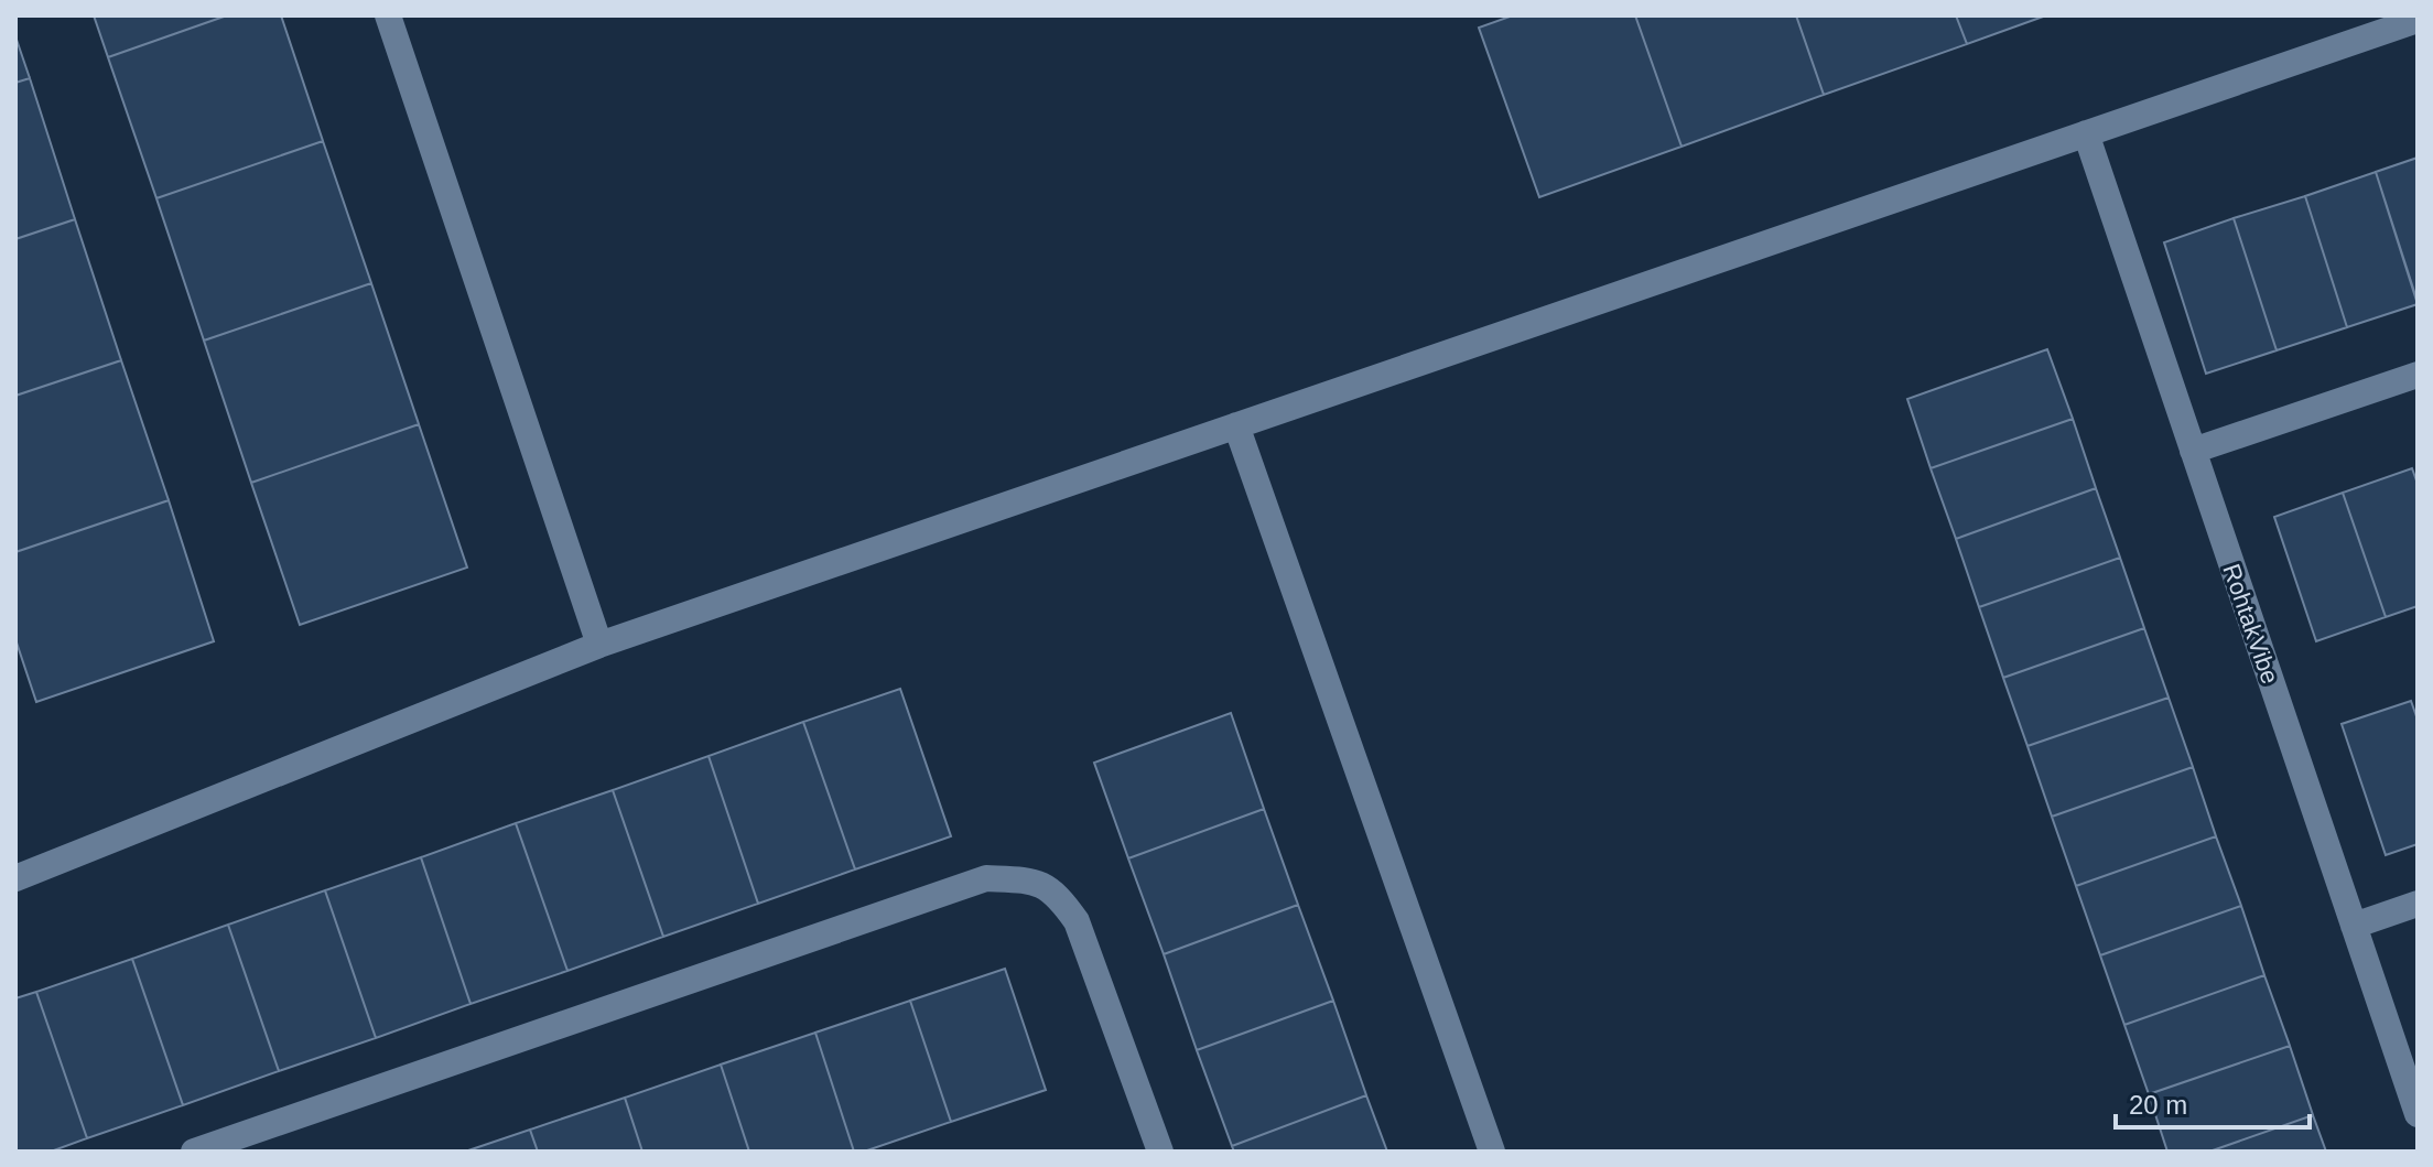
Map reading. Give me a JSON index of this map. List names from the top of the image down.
{
  "streets": {
    "street": ["RohtakVibe"]
  },
  "scale_bar": "20 m"
}
